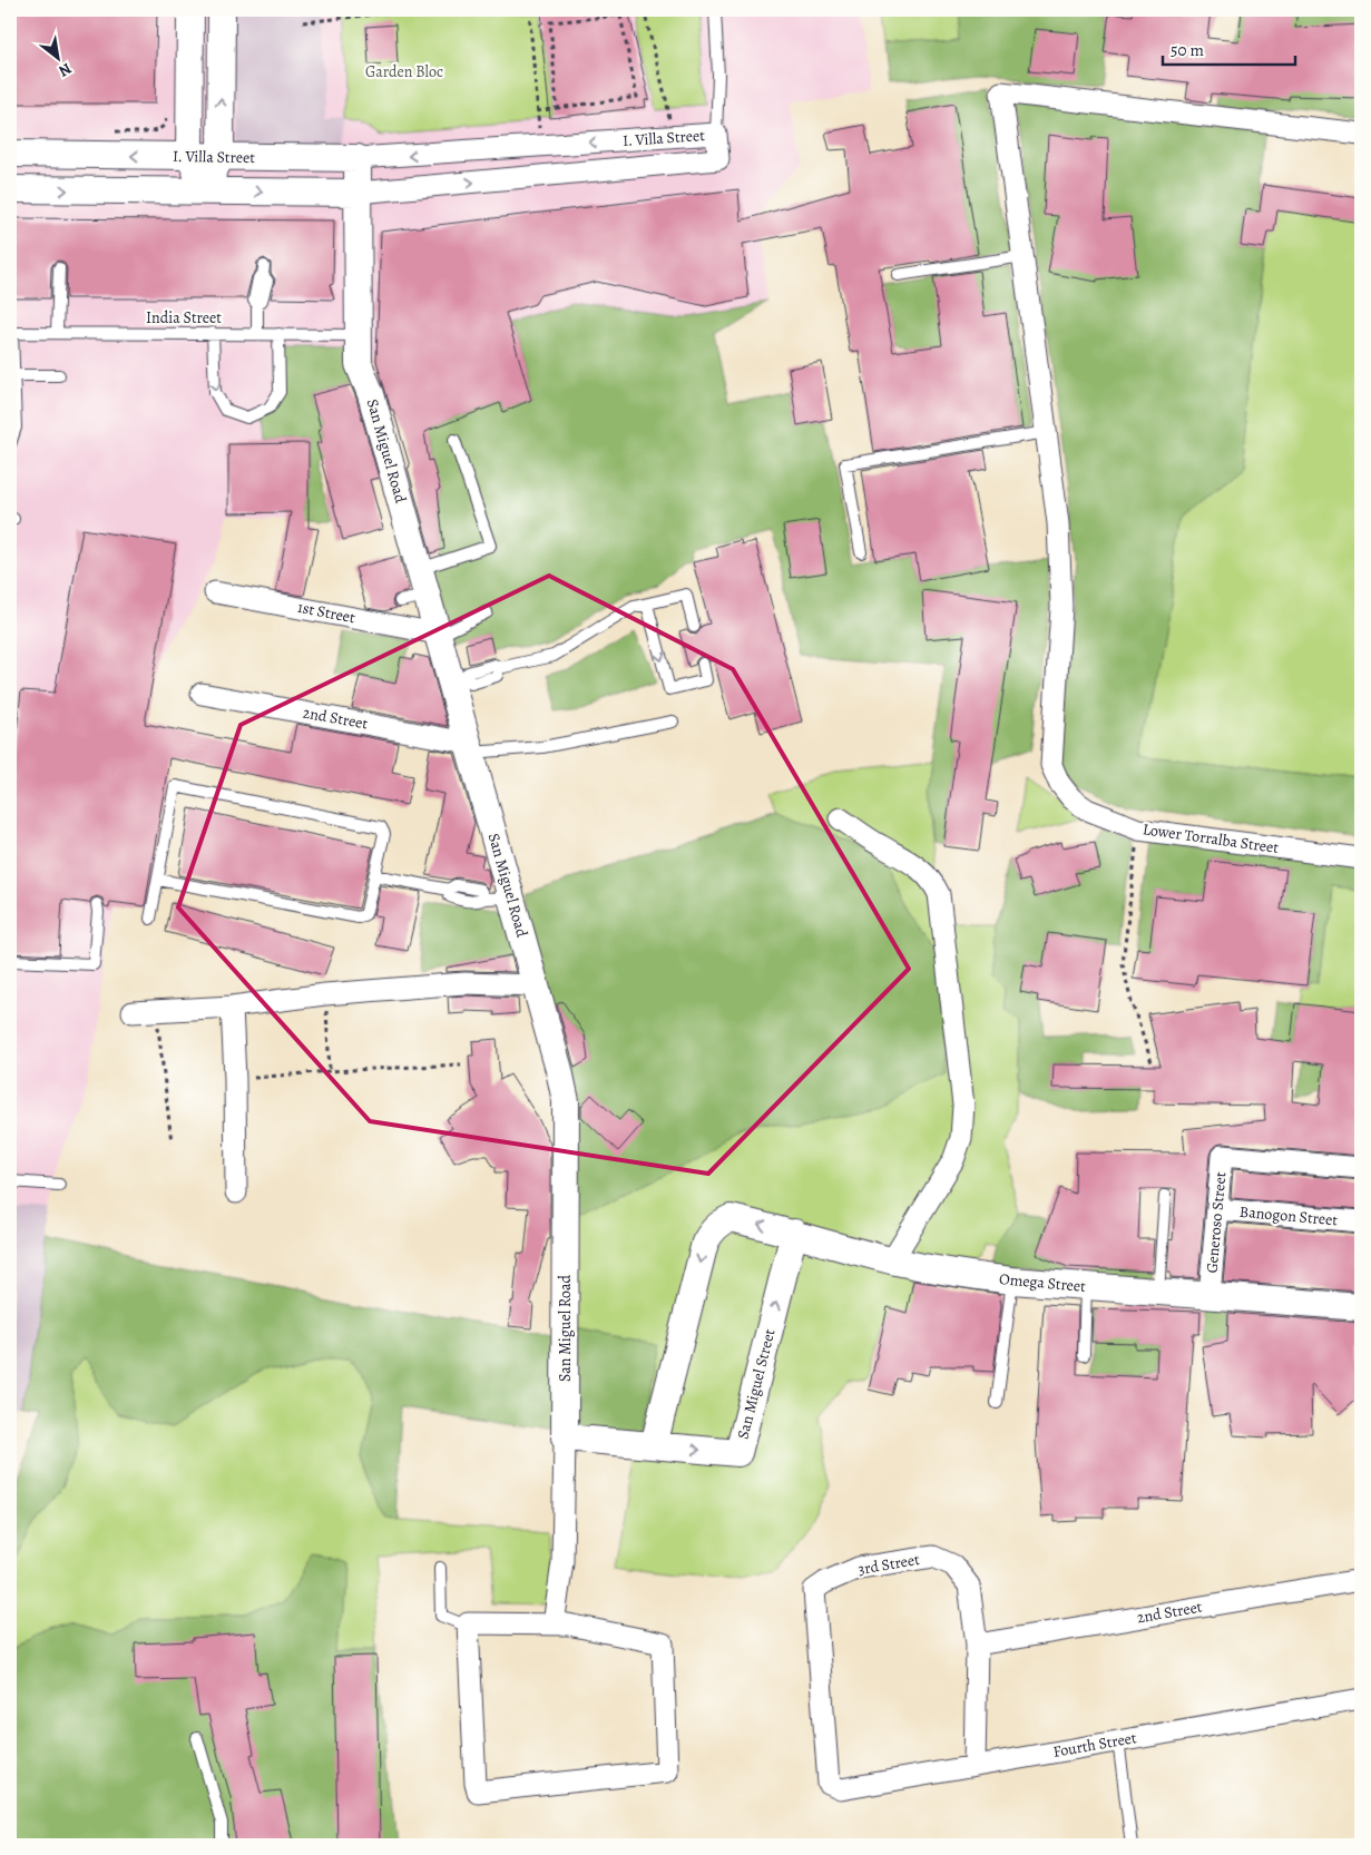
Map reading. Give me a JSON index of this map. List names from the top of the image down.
{
  "streets": {
    "street": [
      "I. Villa Street",
      "San Miguel Road",
      "1st Street",
      "2nd Street",
      "Lower Torralba Street",
      "Banogon Street",
      "Generoso Street",
      "Omega Street",
      "San Miguel Street",
      "3rd Street",
      "Fourth Street"
    ],
    "lane": ["India Street"]
  },
  "crossings": [
    ["I. Villa Street", "San Miguel Road"],
    ["India Street", "San Miguel Road"],
    ["San Miguel Road", "1st Street"],
    ["San Miguel Road", "2nd Street"],
    ["San Miguel Road", "San Miguel Street"],
    ["2nd Street", "3rd Street"],
    ["Banogon Street", "Generoso Street"],
    ["Generoso Street", "Omega Street"],
    ["Omega Street", "San Miguel Street"],
    ["3rd Street", "Fourth Street"]
  ],
  "one_way": ["San Miguel Street"],
  "parks": ["Garden Bloc"],
  "scale_bar": "50 m",
  "north": "bottom right"
}
